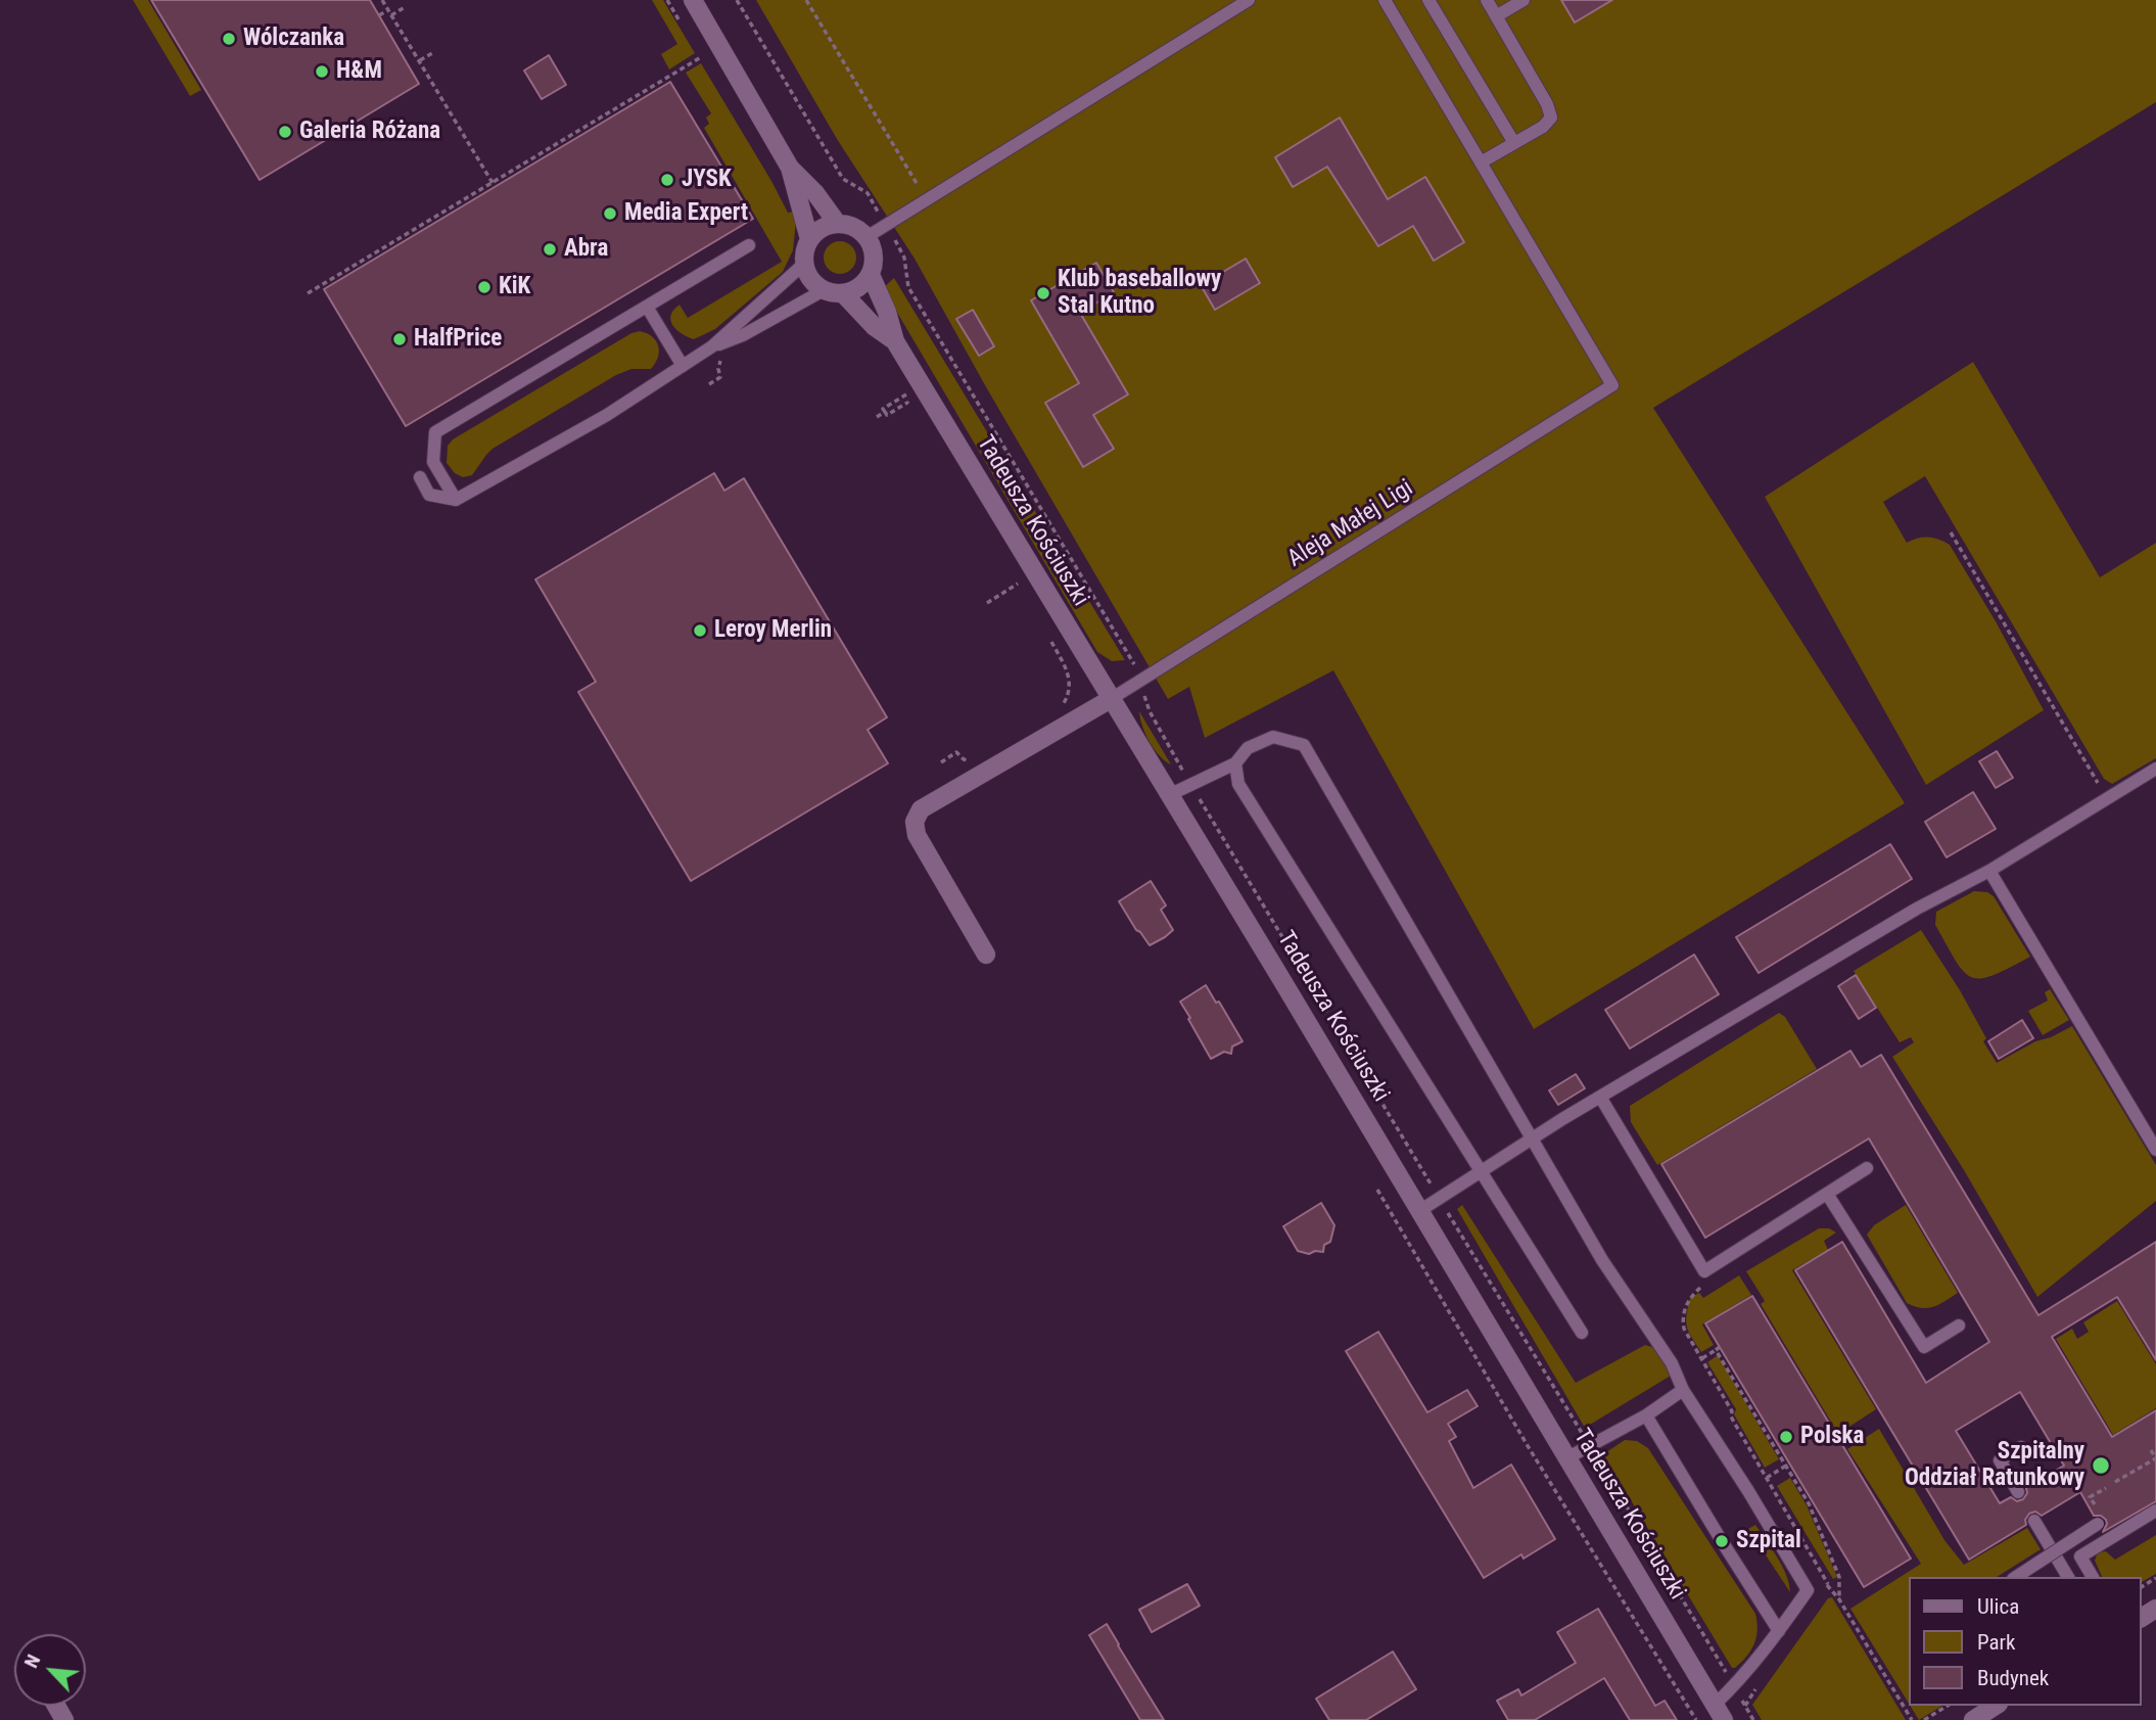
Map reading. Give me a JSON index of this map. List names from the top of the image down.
{
  "streets": {
    "street": ["Tadeusza Kościuszki"],
    "lane": ["Aleja Małej Ligi"]
  },
  "crossings": [
    ["Tadeusza Kościuszki", "Aleja Małej Ligi"]
  ],
  "places": [
    "Wólczanka",
    "H&M",
    "Galeria Różana",
    "JYSK",
    "Media Expert",
    "Abra",
    "KiK",
    "Klub baseballowy Stal Kutno",
    "HalfPrice",
    "Leroy Merlin",
    "Polska",
    "Szpitalny Oddział Ratunkowy",
    "Szpital"
  ],
  "legend": ["Ulica", "Park", "Budynek"],
  "north": "top left"
}
